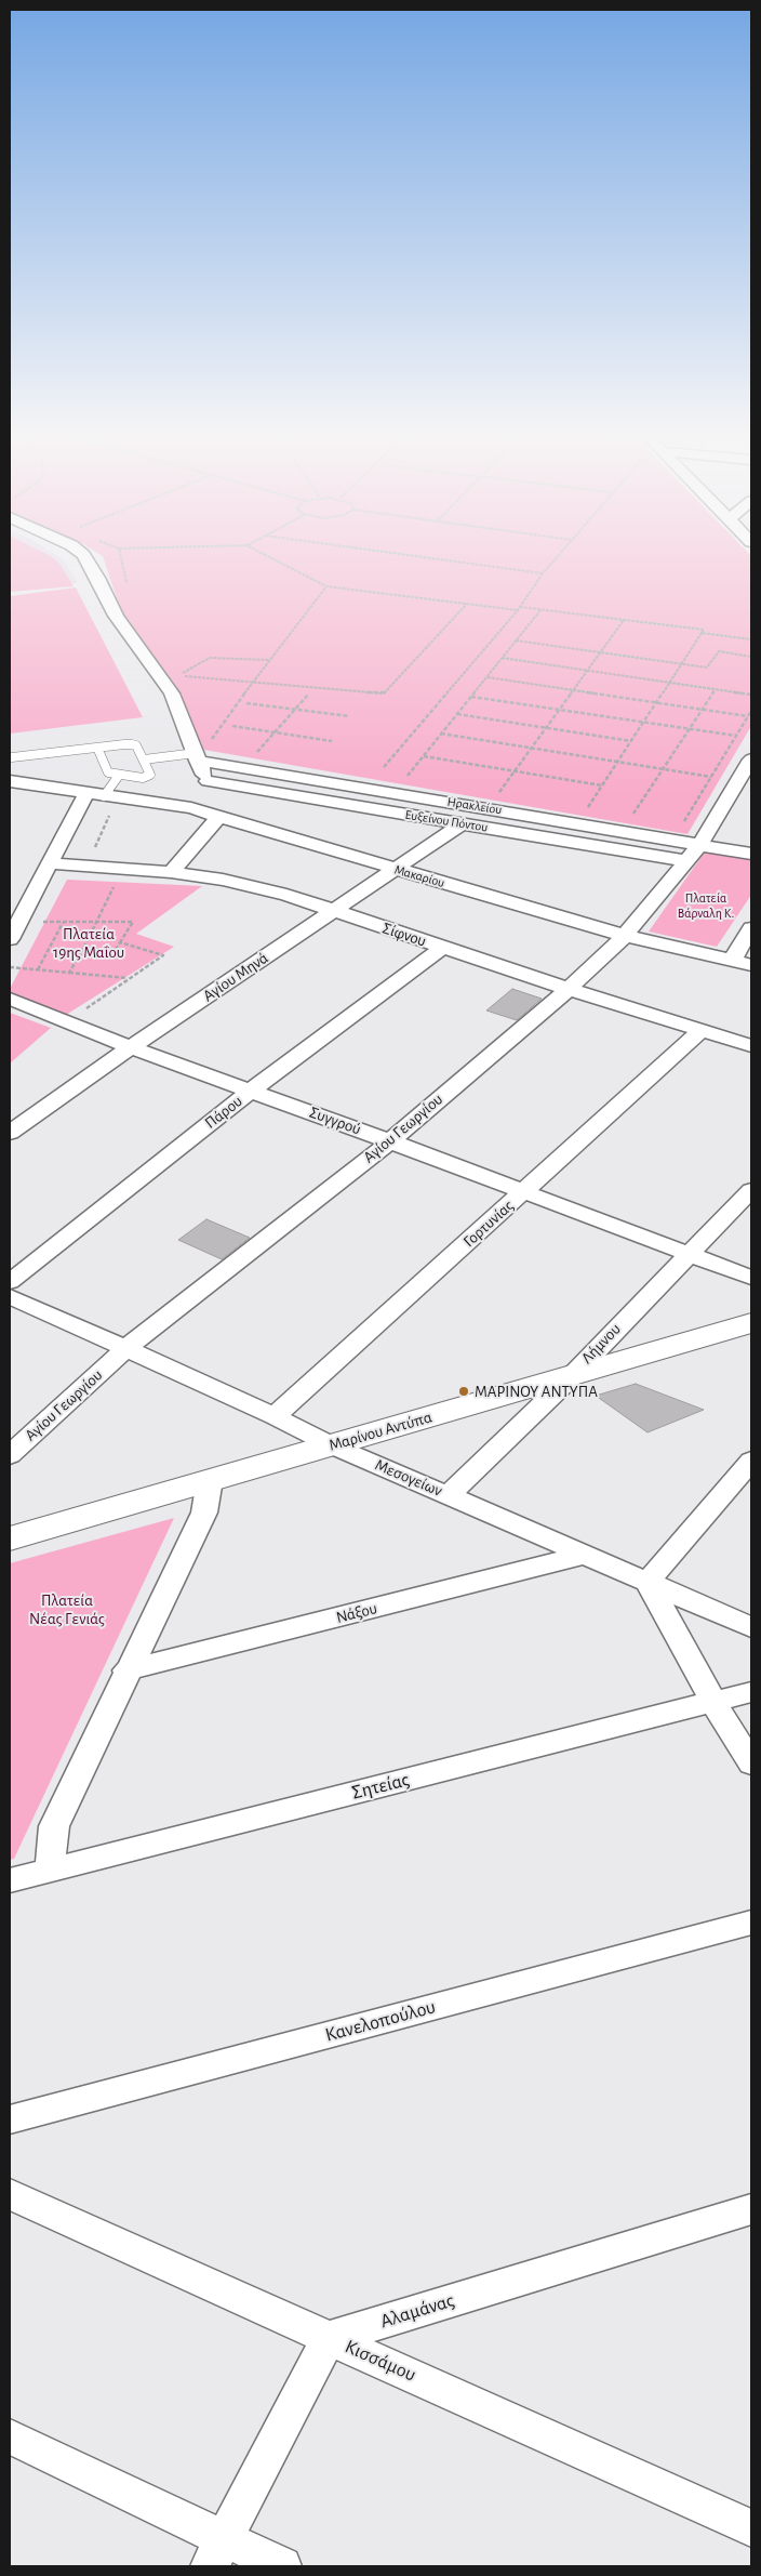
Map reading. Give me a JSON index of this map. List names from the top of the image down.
{
  "streets": {
    "street": [
      "Ηρακλείου",
      "Ευξείνου Πόντου",
      "Μακαρίου",
      "Σίφνου",
      "Αγίου Μηνά",
      "Πάρου",
      "Συγγρού",
      "Αγίου Γεωργίου",
      "Γορτυνίας",
      "Λήμνου",
      "Μαρίνου Αντύπα",
      "Μεσογείων",
      "Νάξου",
      "Σητείας",
      "Κανελοπούλου",
      "Αλαμάνας",
      "Κισσάμου"
    ]
  },
  "crossings": [
    ["Ηρακλείου", "Αγίου Γεωργίου"],
    ["Ευξείνου Πόντου", "Αγίου Μηνά"],
    ["Ευξείνου Πόντου", "Αγίου Γεωργίου"],
    ["Μακαρίου", "Αγίου Μηνά"],
    ["Μακαρίου", "Αγίου Γεωργίου"],
    ["Σίφνου", "Αγίου Μηνά"],
    ["Σίφνου", "Πάρου"],
    ["Σίφνου", "Αγίου Γεωργίου"],
    ["Σίφνου", "Γορτυνίας"],
    ["Αγίου Μηνά", "Συγγρού"],
    ["Πάρου", "Συγγρού"],
    ["Συγγρού", "Αγίου Γεωργίου"],
    ["Συγγρού", "Γορτυνίας"],
    ["Συγγρού", "Λήμνου"],
    ["Αγίου Γεωργίου", "Μεσογείων"],
    ["Γορτυνίας", "Μεσογείων"],
    ["Λήμνου", "Μαρίνου Αντύπα"],
    ["Λήμνου", "Μεσογείων"],
    ["Μαρίνου Αντύπα", "Μεσογείων"],
    ["Μεσογείων", "Νάξου"],
    ["Αλαμάνας", "Κισσάμου"]
  ],
  "parks": ["Πλατεία Βάρναλη Κ.", "Πλατεία 19ης Μαΐου", "Πλατεία Νέας Γενιάς"],
  "places": ["ΜΑΡΙΝΟΥ ΑΝΤΥΠΑ"]
}
